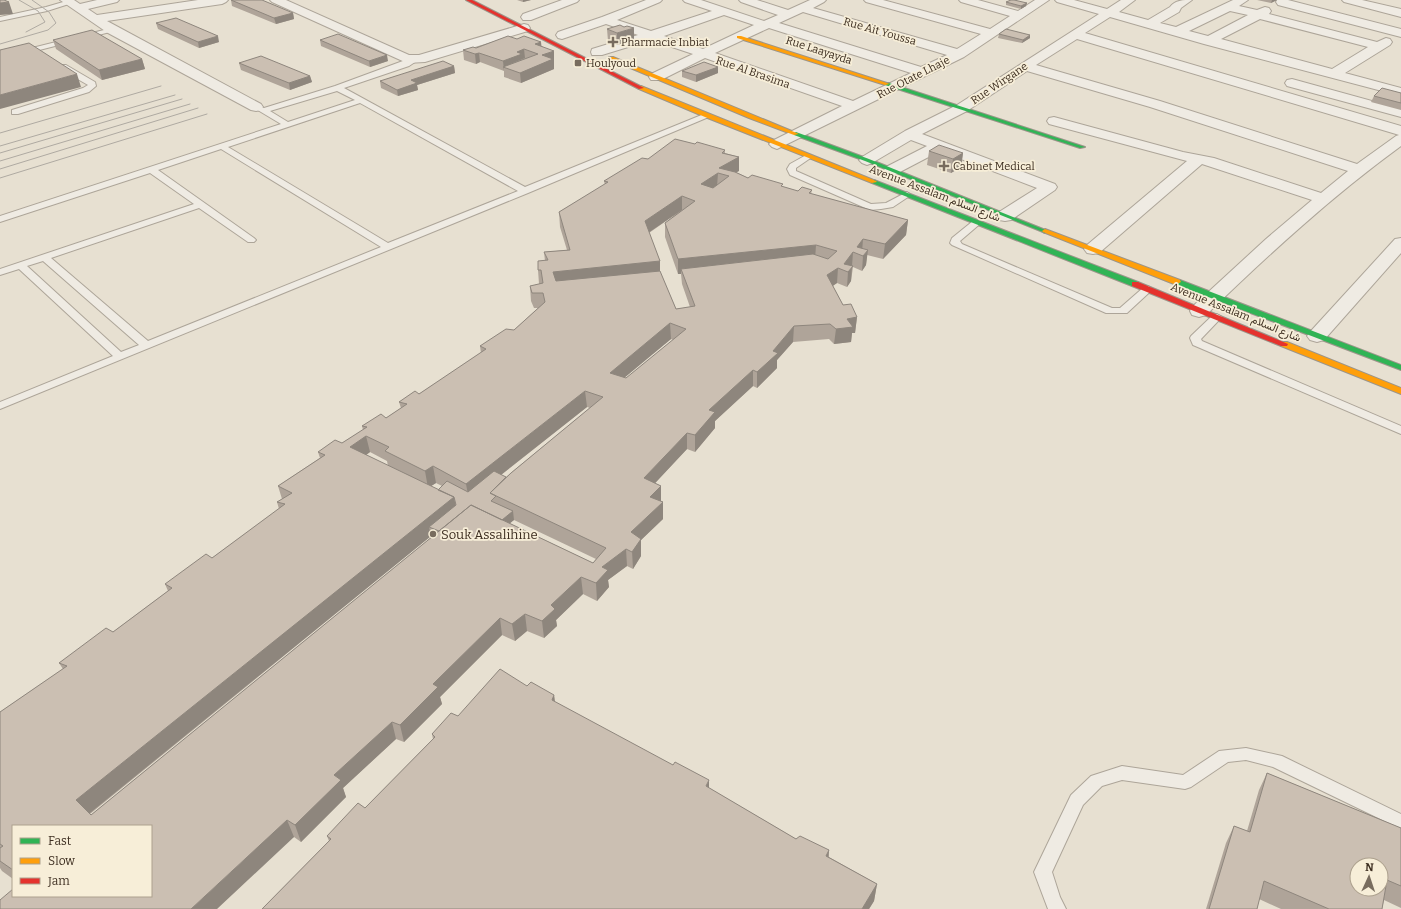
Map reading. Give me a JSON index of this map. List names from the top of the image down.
{
  "streets": {
    "street": [
      "Rue Ait Youssa",
      "Rue Laayayda",
      "Rue Al Brasima",
      "Rue Otate Lhaje",
      "Rue Wirgane",
      "Avenue Assalam شارع السلام"
    ]
  },
  "crossings": [
    ["Rue Ait Youssa", "Rue Otate Lhaje"],
    ["Rue Laayayda", "Rue Otate Lhaje"],
    ["Rue Laayayda", "Rue Wirgane"],
    ["Rue Al Brasima", "Rue Otate Lhaje"],
    ["Rue Otate Lhaje", "Avenue Assalam شارع السلام"],
    ["Rue Wirgane", "Avenue Assalam شارع السلام"]
  ],
  "places": {
    "health": ["Pharmacie Inbiat", "Cabinet Medical"],
    "transit": ["Houlyoud"],
    "other": ["Souk Assalihine"]
  },
  "legend": ["Fast", "Slow", "Jam"],
  "north": "top"
}
